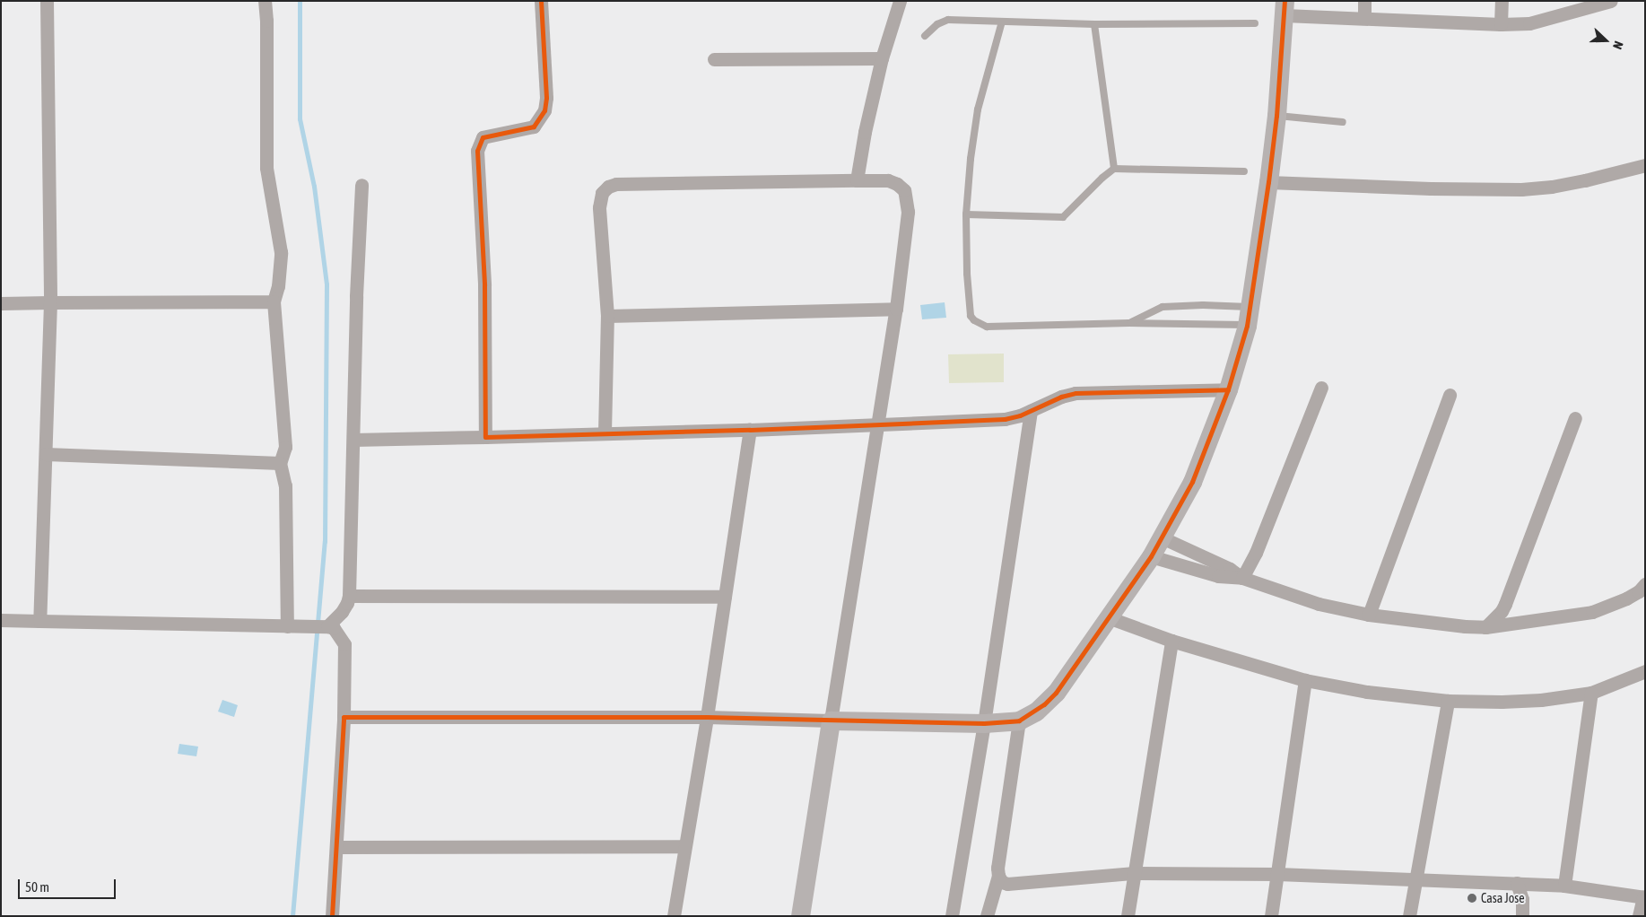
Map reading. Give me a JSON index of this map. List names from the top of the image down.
{
  "places": ["Casa Jose"],
  "scale_bar": "50 m",
  "north": "right"
}
